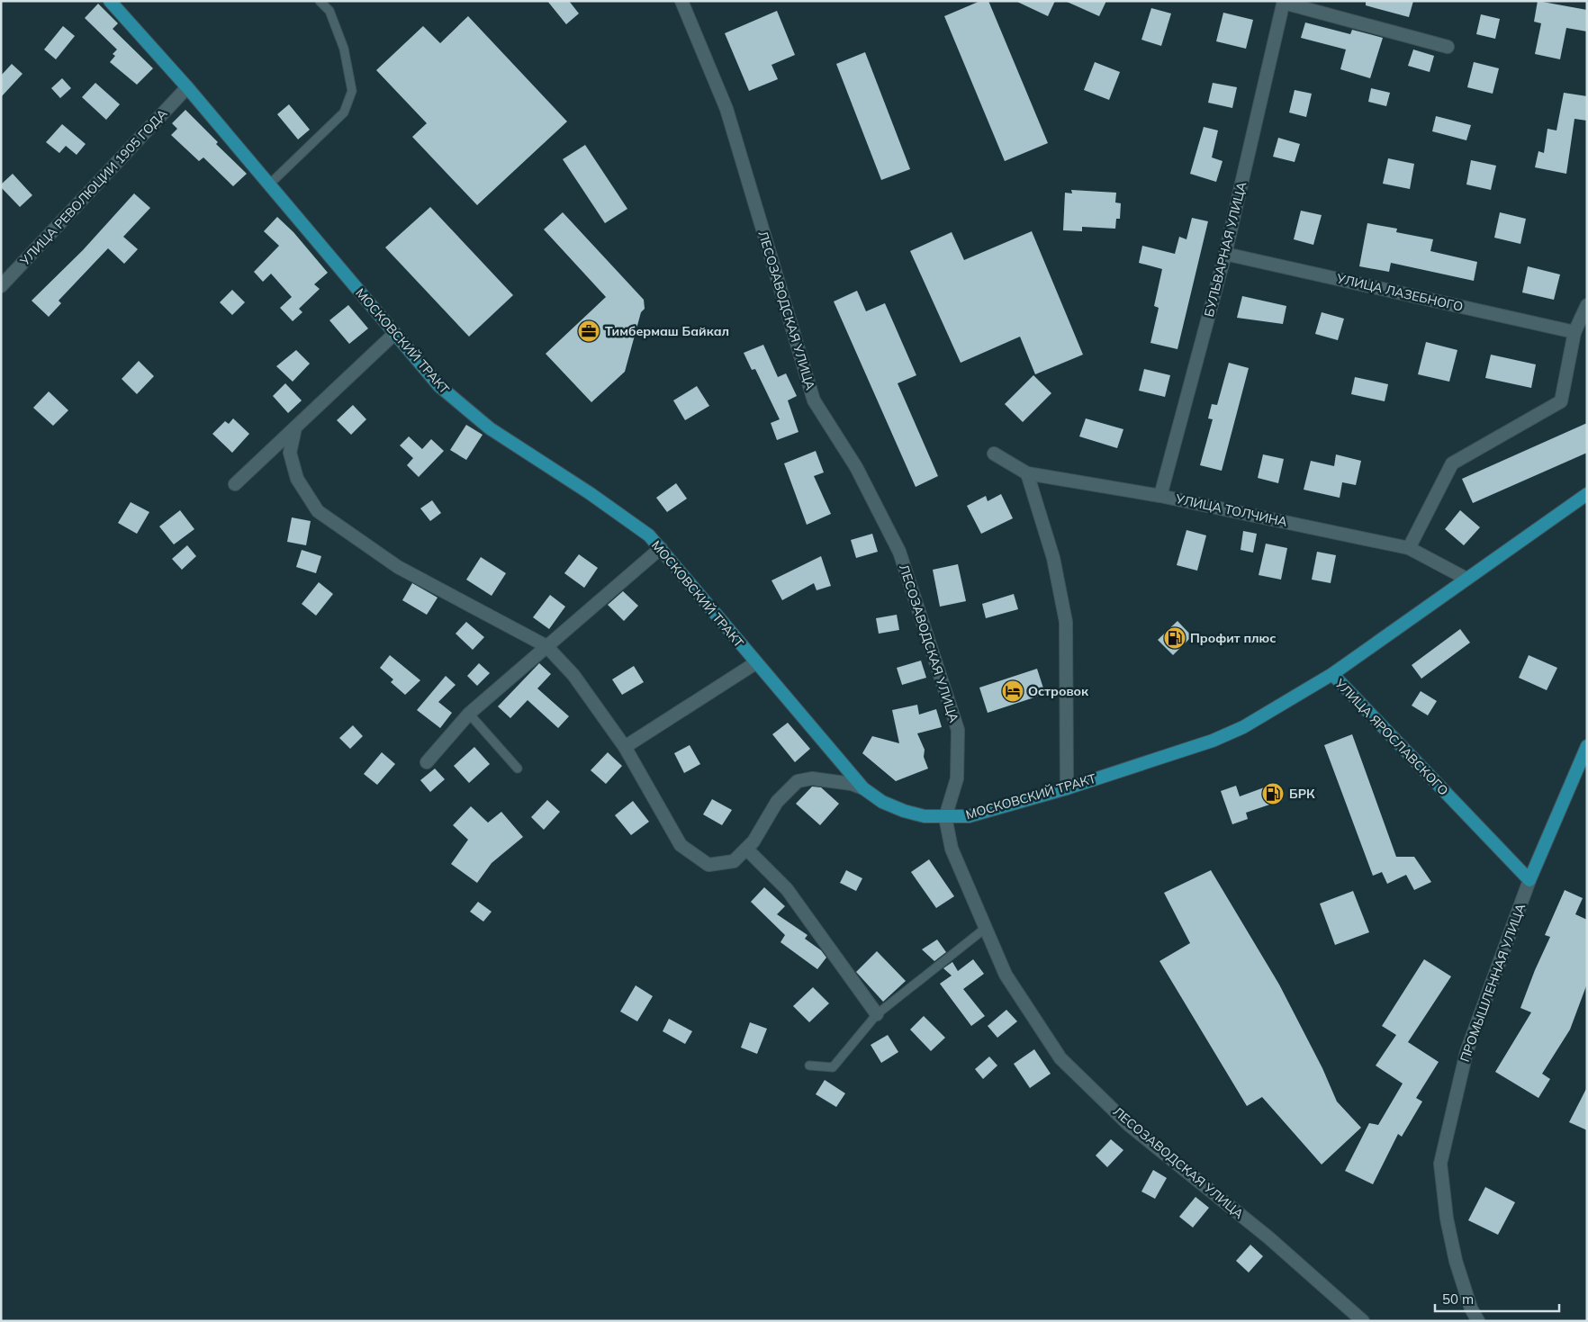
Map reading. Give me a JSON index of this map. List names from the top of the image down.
{
  "streets": {
    "main road": ["МОСКОВСКИЙ ТРАКТ", "УЛИЦА ЯРОСЛАВСКОГО"],
    "street": [
      "УЛИЦА РЕВОЛЮЦИИ 1905 ГОДА",
      "БУЛЬВАРНАЯ УЛИЦА",
      "УЛИЦА ЛАЗЕБНОГО",
      "ЛЕСОЗАВОДСКАЯ УЛИЦА",
      "УЛИЦА ТОЛЧИНА",
      "ПРОМЫШЛЕННАЯ УЛИЦА"
    ]
  },
  "crossings": [
    ["УЛИЦА РЕВОЛЮЦИИ 1905 ГОДА", "МОСКОВСКИЙ ТРАКТ"],
    ["БУЛЬВАРНАЯ УЛИЦА", "УЛИЦА ЛАЗЕБНОГО"],
    ["БУЛЬВАРНАЯ УЛИЦА", "УЛИЦА ТОЛЧИНА"],
    ["ЛЕСОЗАВОДСКАЯ УЛИЦА", "МОСКОВСКИЙ ТРАКТ"],
    ["МОСКОВСКИЙ ТРАКТ", "УЛИЦА ЯРОСЛАВСКОГО"],
    ["УЛИЦА ТОЛЧИНА", "УЛИЦА ЯРОСЛАВСКОГО"],
    ["УЛИЦА ЯРОСЛАВСКОГО", "ПРОМЫШЛЕННАЯ УЛИЦА"]
  ],
  "places": {
    "office": ["Тимбермаш Байкал"],
    "fuel station": ["Профит плюс", "БРК"],
    "hotel": ["Островок"]
  },
  "scale_bar": "50 m"
}
